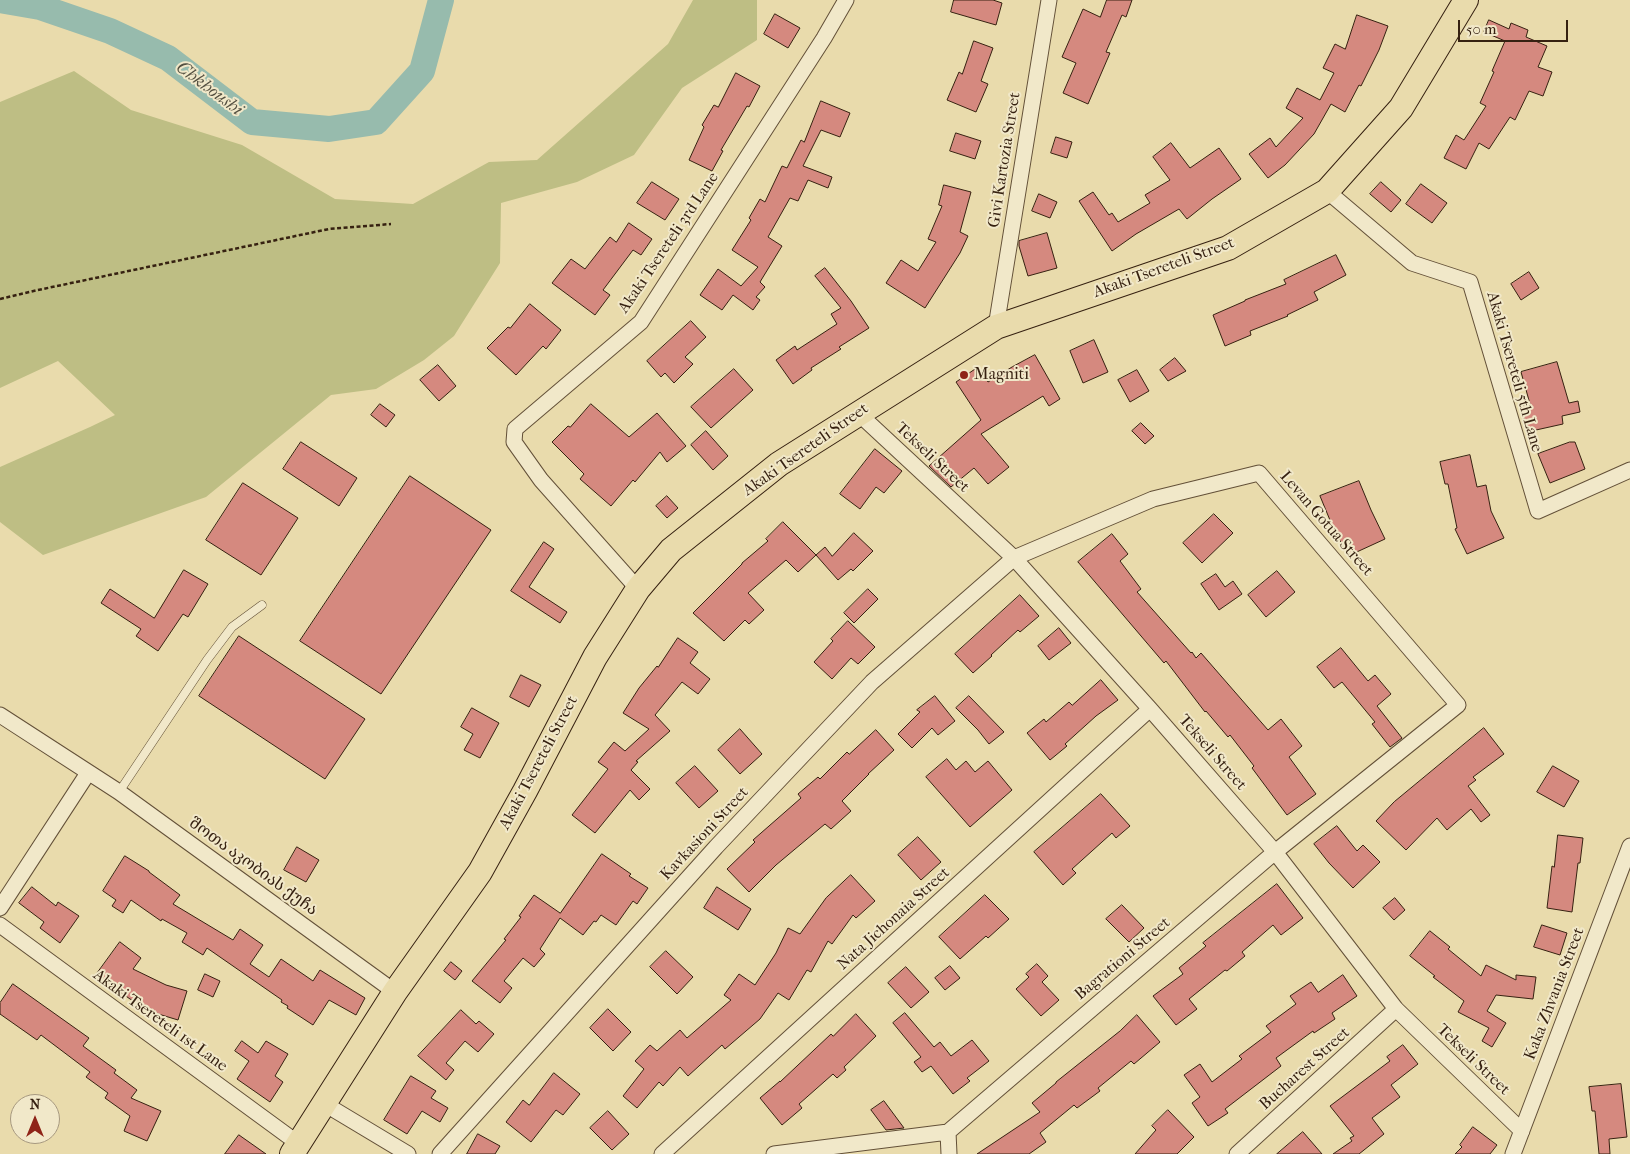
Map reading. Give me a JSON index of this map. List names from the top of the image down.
{
  "streets": {
    "main road": ["Akaki Tsereteli Street"],
    "street": [
      "Givi Kartozia Street",
      "Akaki Tsereteli 3rd Lane",
      "Akaki Tsereteli 5th Lane",
      "Tekseli Street",
      "Levan Gotua Street",
      "Kavkasioni Street",
      "შოთა აკობიას ქუჩა",
      "Nata Jichonaia Street",
      "Bagrationi Street",
      "Kaka Zhvania Street",
      "Akaki Tsereteli 1st Lane",
      "Bucharest Street"
    ]
  },
  "crossings": [
    ["Givi Kartozia Street", "Akaki Tsereteli Street"],
    ["Akaki Tsereteli 3rd Lane", "Akaki Tsereteli Street"],
    ["Akaki Tsereteli Street", "Akaki Tsereteli 5th Lane"],
    ["Akaki Tsereteli Street", "Tekseli Street"],
    ["Akaki Tsereteli Street", "შოთა აკობიას ქუჩა"],
    ["Akaki Tsereteli Street", "Akaki Tsereteli 1st Lane"],
    ["Tekseli Street", "Levan Gotua Street"],
    ["Tekseli Street", "Kavkasioni Street"],
    ["Tekseli Street", "Nata Jichonaia Street"],
    ["Tekseli Street", "Bagrationi Street"],
    ["Tekseli Street", "Kaka Zhvania Street"],
    ["Tekseli Street", "Bucharest Street"],
    ["Levan Gotua Street", "Kavkasioni Street"],
    ["Levan Gotua Street", "Bagrationi Street"]
  ],
  "water": ["Chkhoushi"],
  "places": ["Magniti"],
  "scale_bar": "50 m",
  "north": "top"
}
